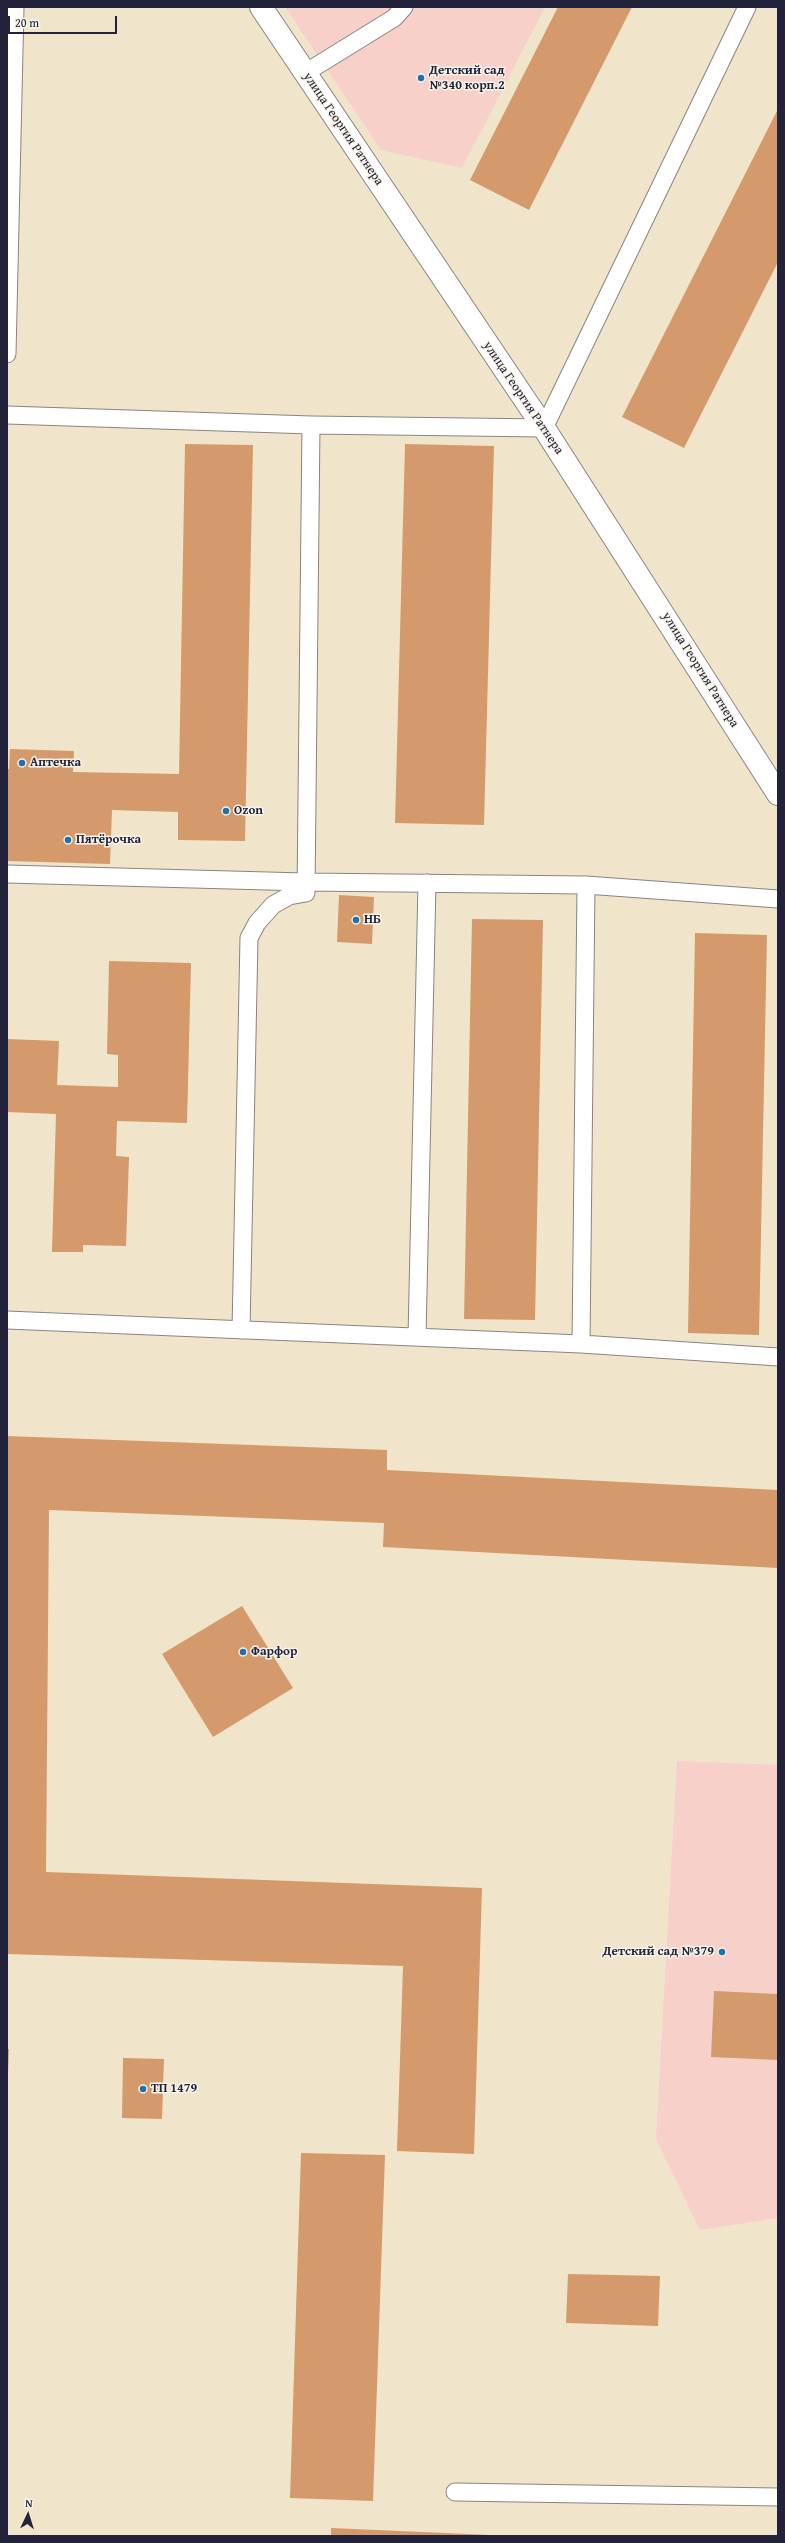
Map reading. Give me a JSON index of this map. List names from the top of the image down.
{
  "streets": {
    "street": ["улица Георгия Ратнера"]
  },
  "places": [
    "Детский сад №340 корп.2",
    "Аптечка",
    "Ozon",
    "Пятёрочка",
    "НБ",
    "Фарфор",
    "Детский сад №379",
    "ТП 1479"
  ],
  "scale_bar": "20 m",
  "north": "top"
}
